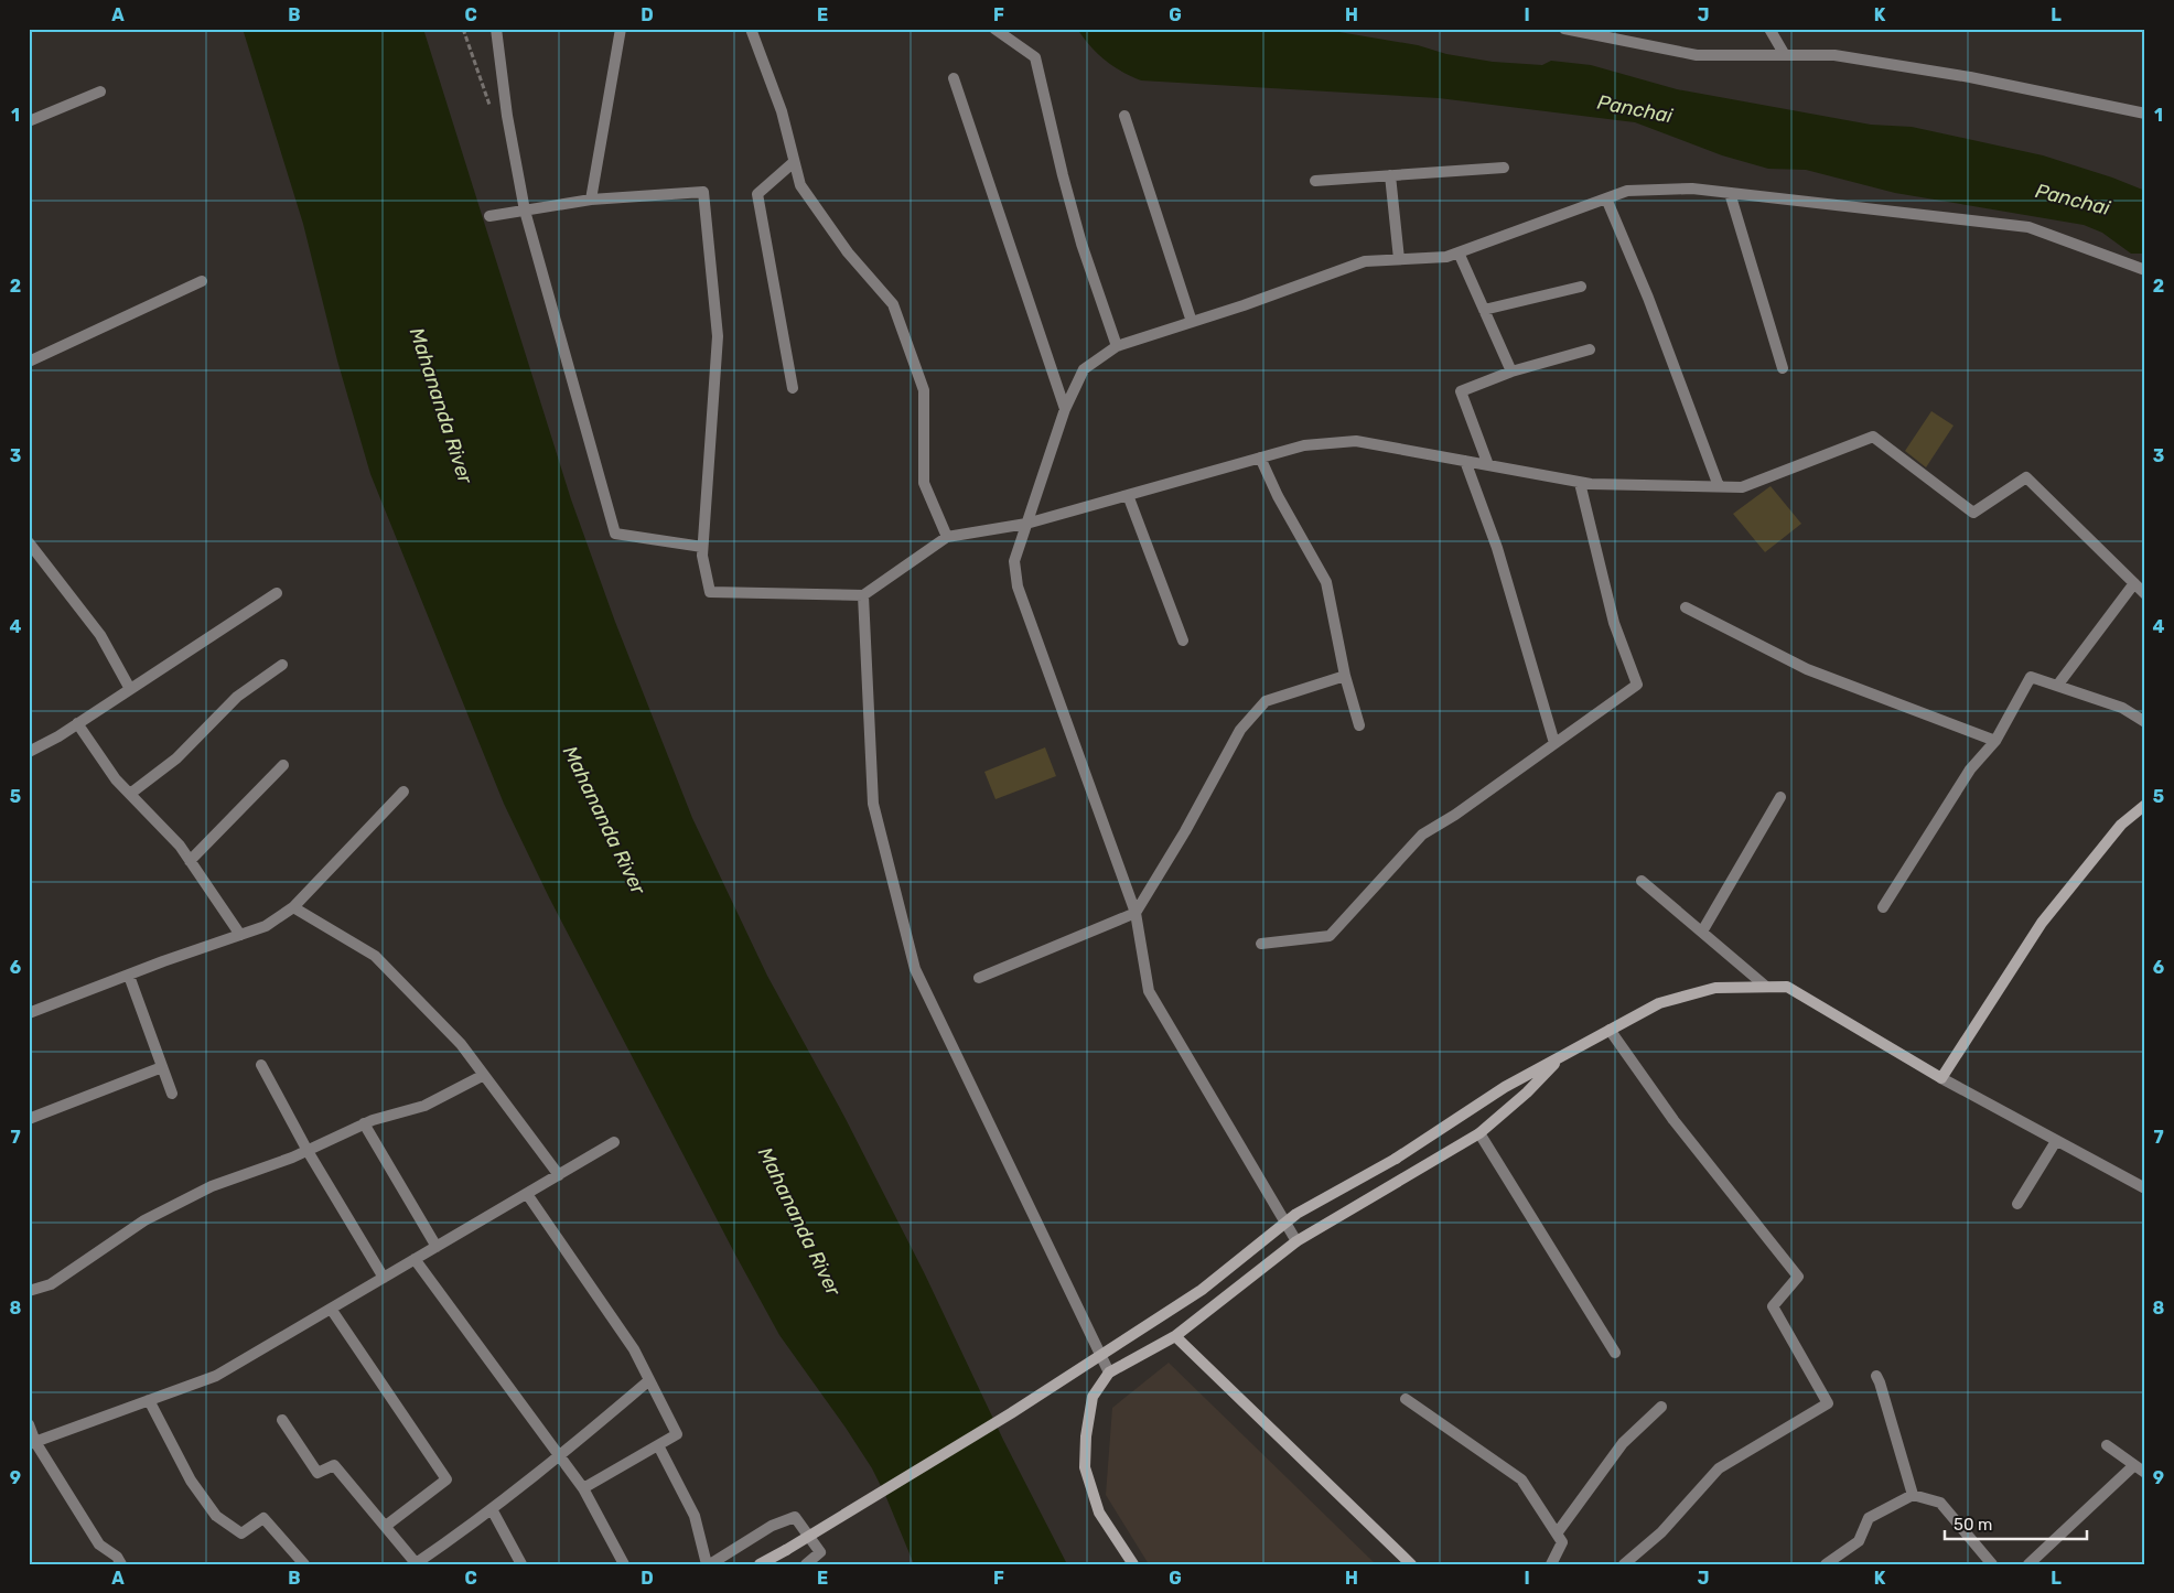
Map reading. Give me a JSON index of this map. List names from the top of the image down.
{
  "water": ["Panchai", "Mahananda River"],
  "scale_bar": "50 m",
  "grid": {
    "columns": [
      "A",
      "B",
      "C",
      "D",
      "E",
      "F",
      "G",
      "H",
      "I",
      "J",
      "K",
      "L"
    ],
    "rows": [
      "1",
      "2",
      "3",
      "4",
      "5",
      "6",
      "7",
      "8",
      "9"
    ]
  }
}
